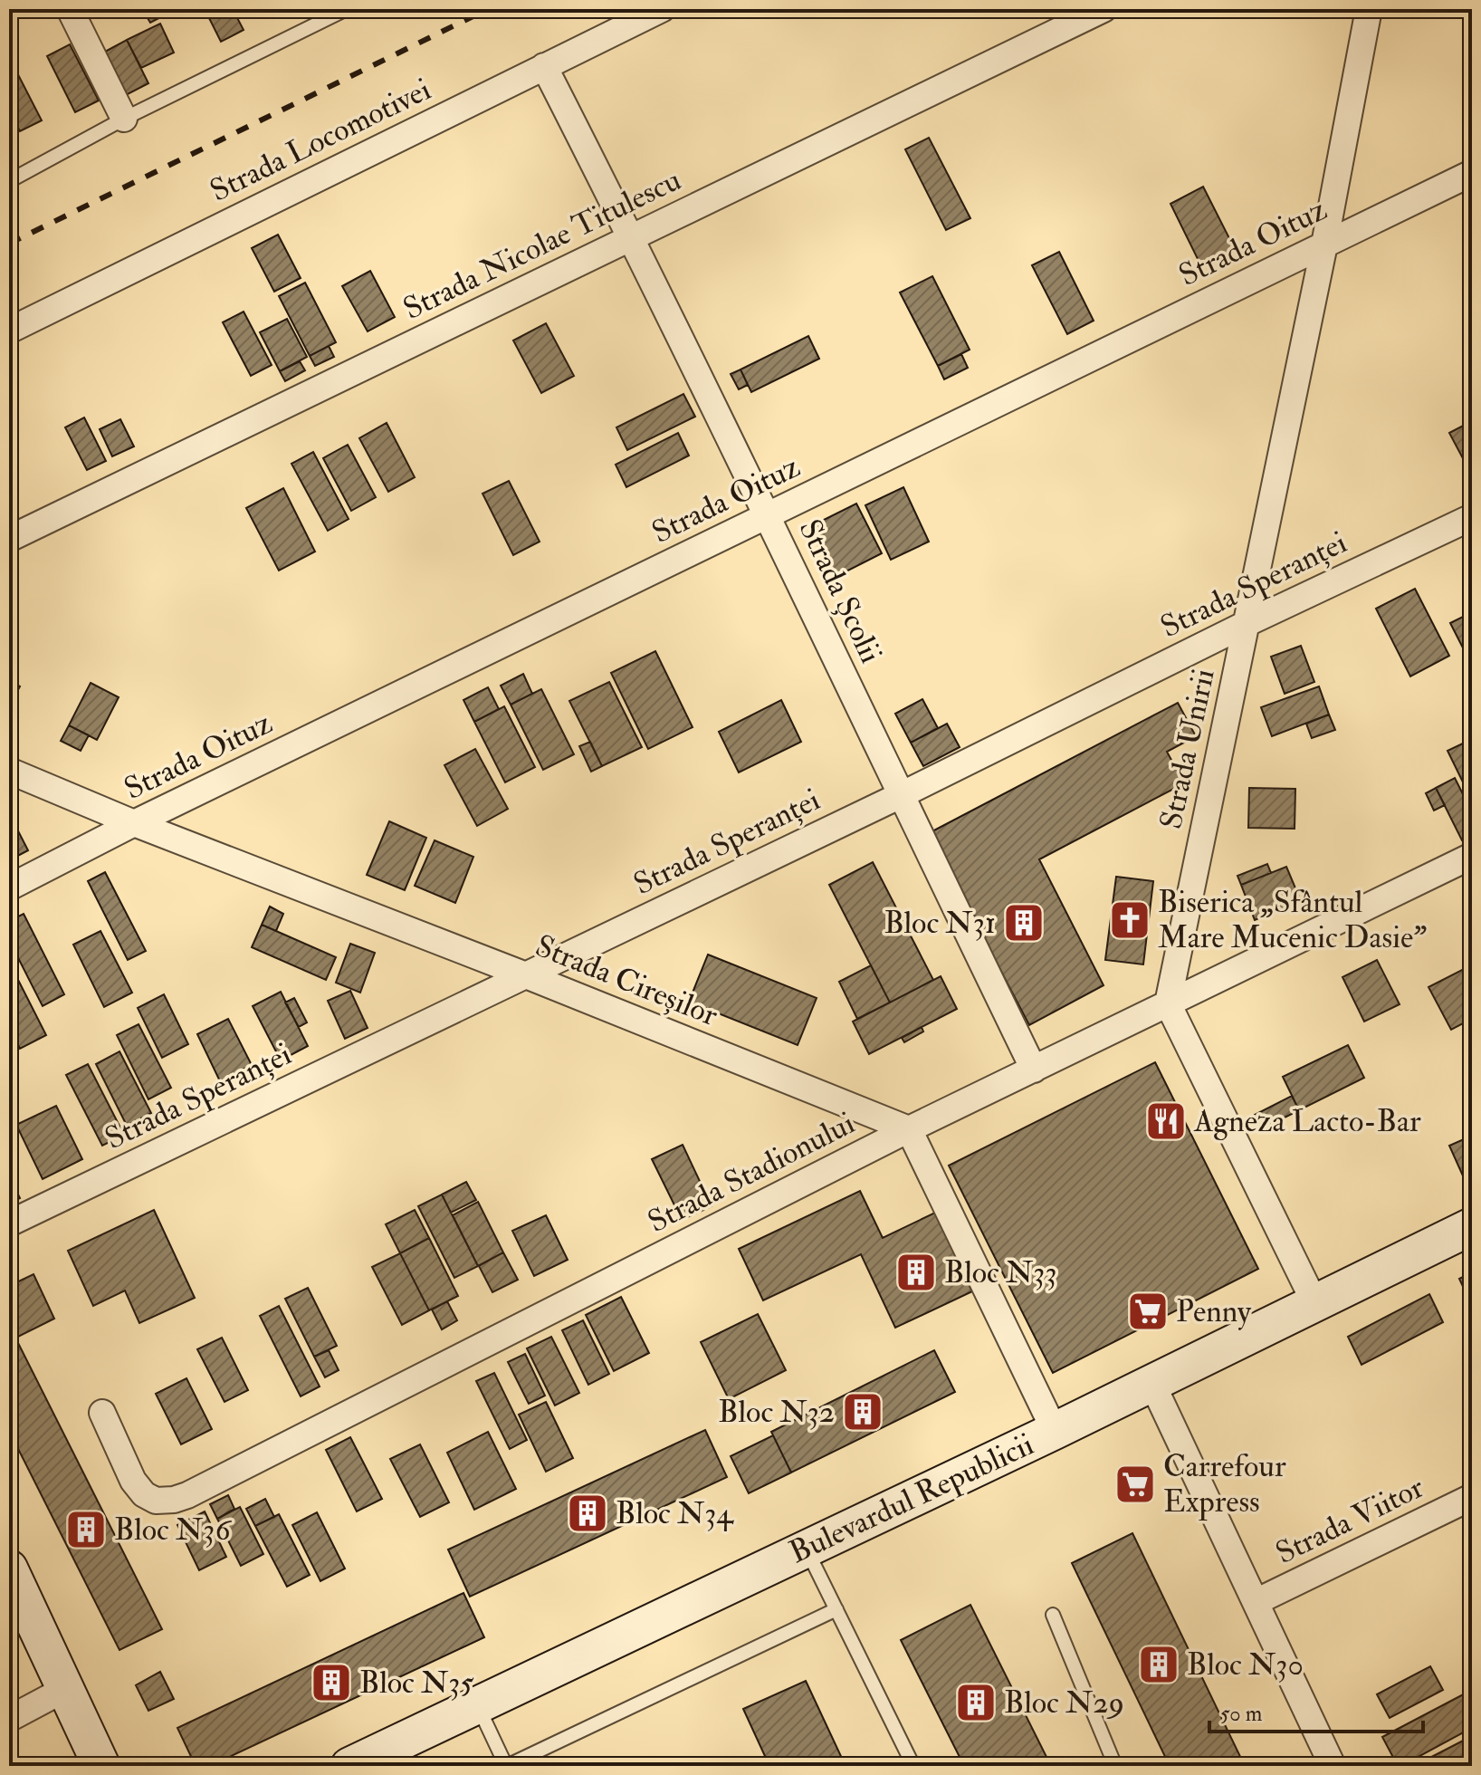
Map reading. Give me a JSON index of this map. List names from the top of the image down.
{
  "streets": {
    "main road": ["Bulevardul Republicii"],
    "street": [
      "Strada Locomotivei",
      "Strada Oituz",
      "Strada Nicolae Titulescu",
      "Strada Speranței",
      "Strada Școlii",
      "Strada Unirii",
      "Strada Cireșilor",
      "Strada Stadionului",
      "Strada Viitor"
    ]
  },
  "crossings": [
    ["Strada Locomotivei", "Strada Școlii"],
    ["Strada Oituz", "Strada Școlii"],
    ["Strada Oituz", "Strada Unirii"],
    ["Strada Oituz", "Strada Cireșilor"],
    ["Strada Nicolae Titulescu", "Strada Școlii"],
    ["Strada Speranței", "Strada Școlii"],
    ["Strada Speranței", "Strada Unirii"],
    ["Strada Speranței", "Strada Cireșilor"],
    ["Strada Școlii", "Strada Stadionului"],
    ["Strada Unirii", "Strada Stadionului"],
    ["Strada Cireșilor", "Strada Stadionului"]
  ],
  "places": {
    "church": ["Biserica „Sfântul Mare Mucenic Dasie\""],
    "building": [
      "Bloc N31",
      "Bloc N33",
      "Bloc N32",
      "Bloc N34",
      "Bloc N36",
      "Bloc N30",
      "Bloc N35",
      "Bloc N29"
    ],
    "restaurant": ["Agneza Lacto-Bar"],
    "supermarket": ["Penny", "Carrefour Express"]
  },
  "scale_bar": "50 m"
}
